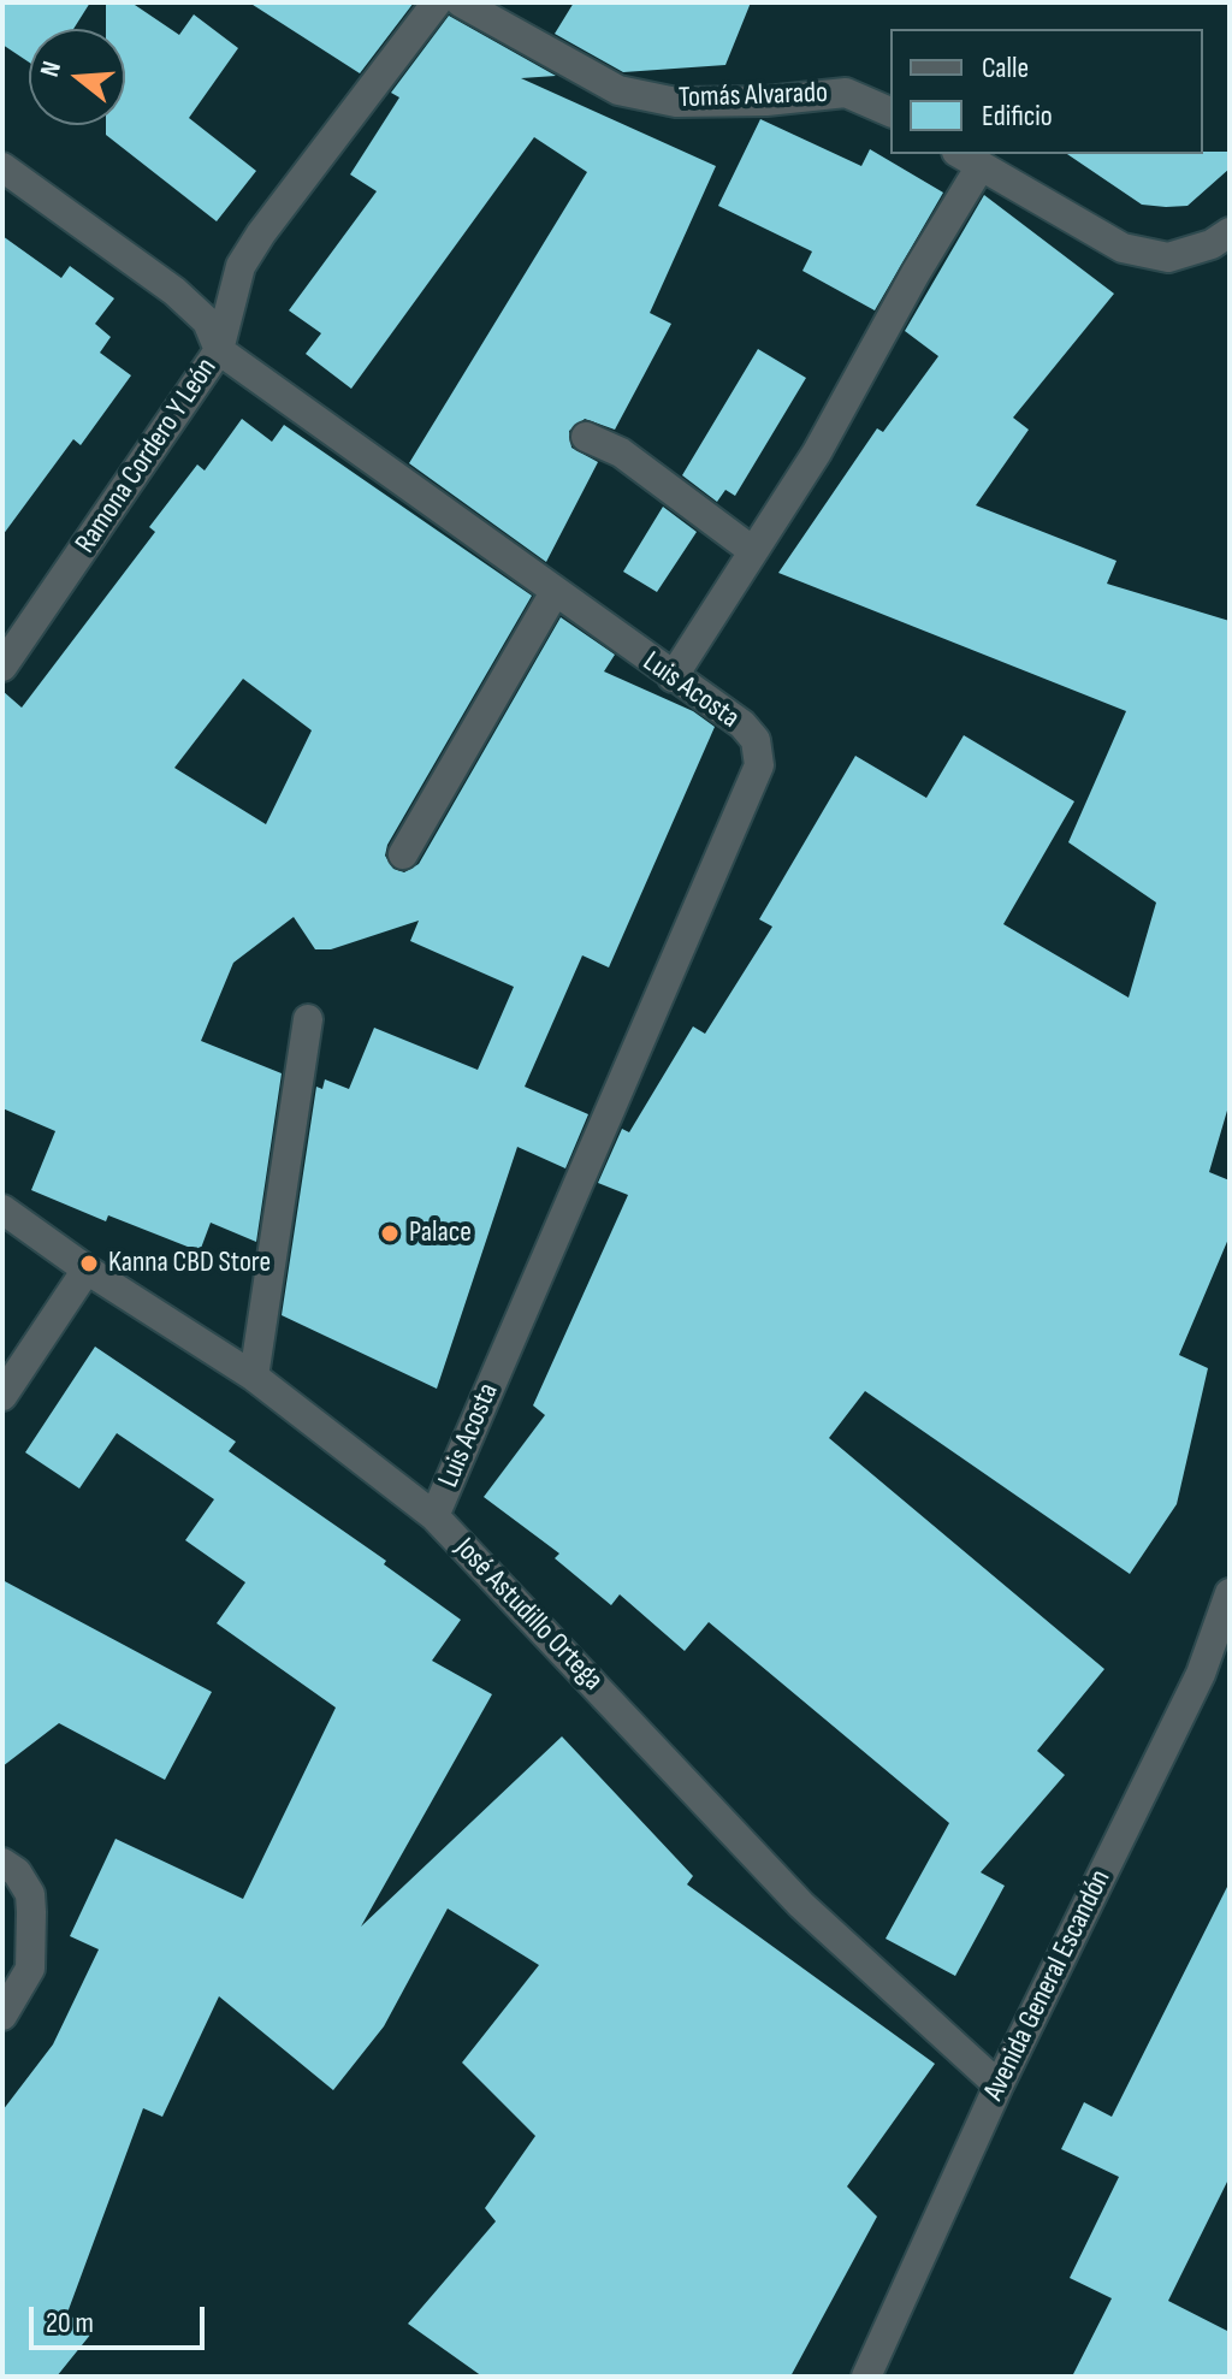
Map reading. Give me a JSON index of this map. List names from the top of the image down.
{
  "streets": {
    "street": [
      "Tomás Alvarado",
      "Ramona Cordero Y León",
      "Luis Acosta",
      "José Astudillo Ortega",
      "Avenida General Escandón"
    ]
  },
  "crossings": [
    ["Ramona Cordero Y León", "Luis Acosta"],
    ["Luis Acosta", "José Astudillo Ortega"],
    ["José Astudillo Ortega", "Avenida General Escandón"]
  ],
  "places": ["Palace", "Kanna CBD Store"],
  "legend": ["Calle", "Edificio"],
  "scale_bar": "20 m",
  "north": "left"
}
